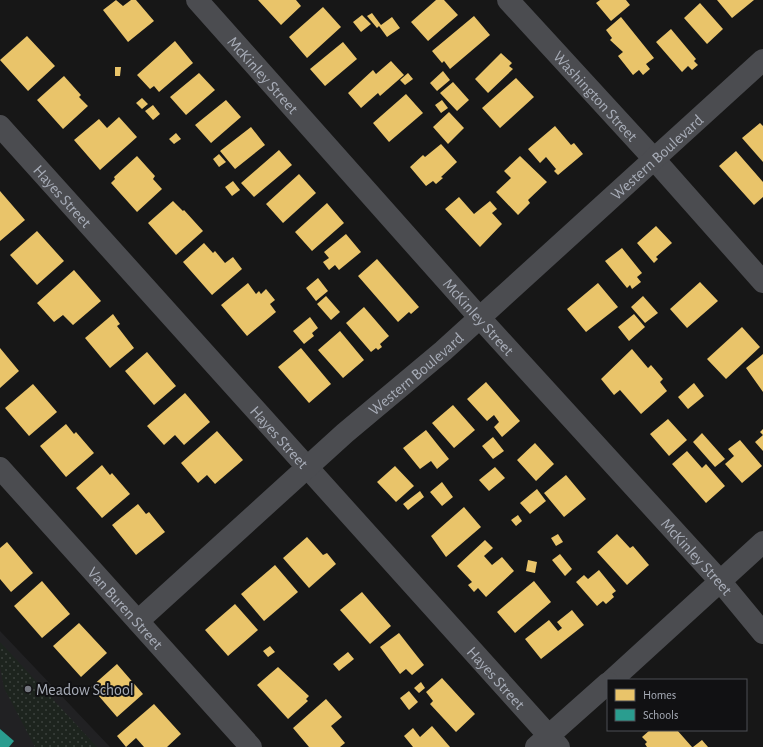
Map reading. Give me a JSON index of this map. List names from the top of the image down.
{
  "streets": {
    "street": [
      "McKinley Street",
      "Washington Street",
      "Western Boulevard",
      "Hayes Street",
      "Van Buren Street"
    ]
  },
  "crossings": [
    ["McKinley Street", "Western Boulevard"],
    ["Washington Street", "Western Boulevard"],
    ["Western Boulevard", "Hayes Street"],
    ["Western Boulevard", "Van Buren Street"]
  ],
  "places": ["Meadow School"],
  "legend": ["Homes", "Schools"]
}
